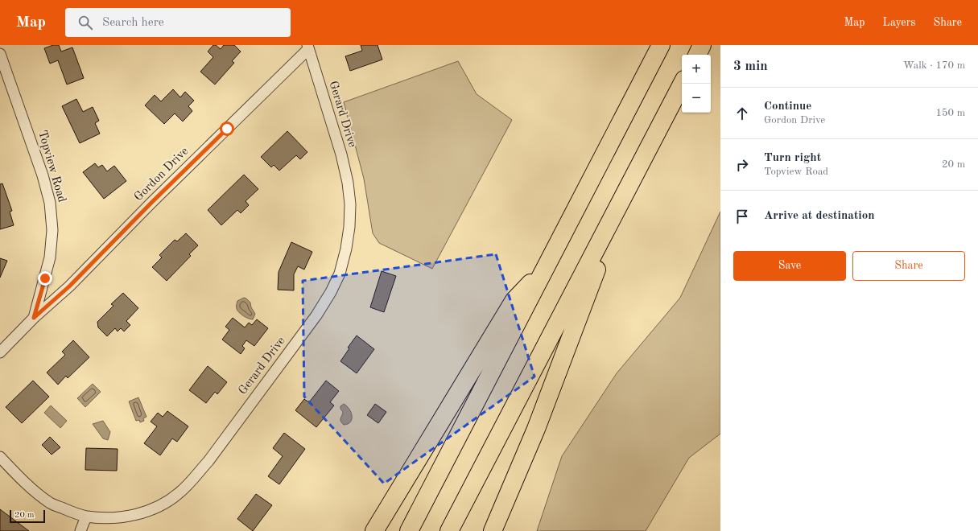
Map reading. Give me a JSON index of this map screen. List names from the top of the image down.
{
  "streets": {
    "street": ["Gerard Drive", "Topview Road", "Gordon Drive"]
  },
  "crossings": [
    ["Gerard Drive", "Gordon Drive"],
    ["Topview Road", "Gordon Drive"]
  ],
  "scale_bar": "20 m",
  "page": {
    "header": "Map",
    "search": "Search here",
    "nav": ["Map", "Layers", "Share"],
    "heading": ["3 min", "Walk · 170 m"],
    "map_buttons": ["+", "−"],
    "list": [
      ["Continue", "Gordon Drive", "150 m"],
      ["Turn right", "Topview Road", "20 m"],
      "Arrive at destination"
    ],
    "buttons": ["Save", "Share"],
    "scale": "20 m"
  }
}
